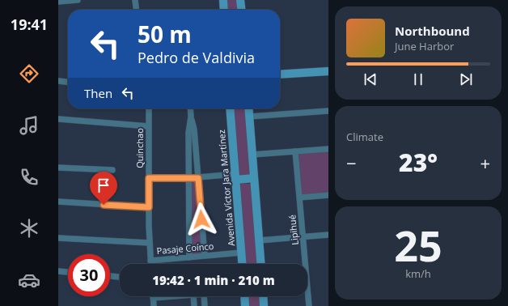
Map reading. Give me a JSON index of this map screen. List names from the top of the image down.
{
  "streets": {
    "main road": ["Avenida Víctor Jara Martínez"],
    "street": ["Quinchao", "Lipihué", "Pasaje Coínco"]
  },
  "crossings": [
    ["Quinchao", "Pasaje Coínco"],
    ["Avenida Víctor Jara Martínez", "Pasaje Coínco"]
  ],
  "page": {
    "tabs": "19:41",
    "turn": ["50 m", "Pedro de Valdivia"],
    "song": ["Northbound", "June Harbor"],
    "then": "Then",
    "tile": [
      "Climate",
      ["25", "km/h"]
    ],
    "heat": ["−", "23°", "+"],
    "limit": "30",
    "trip": "19:42 · 1 min · 210 m"
  }
}
